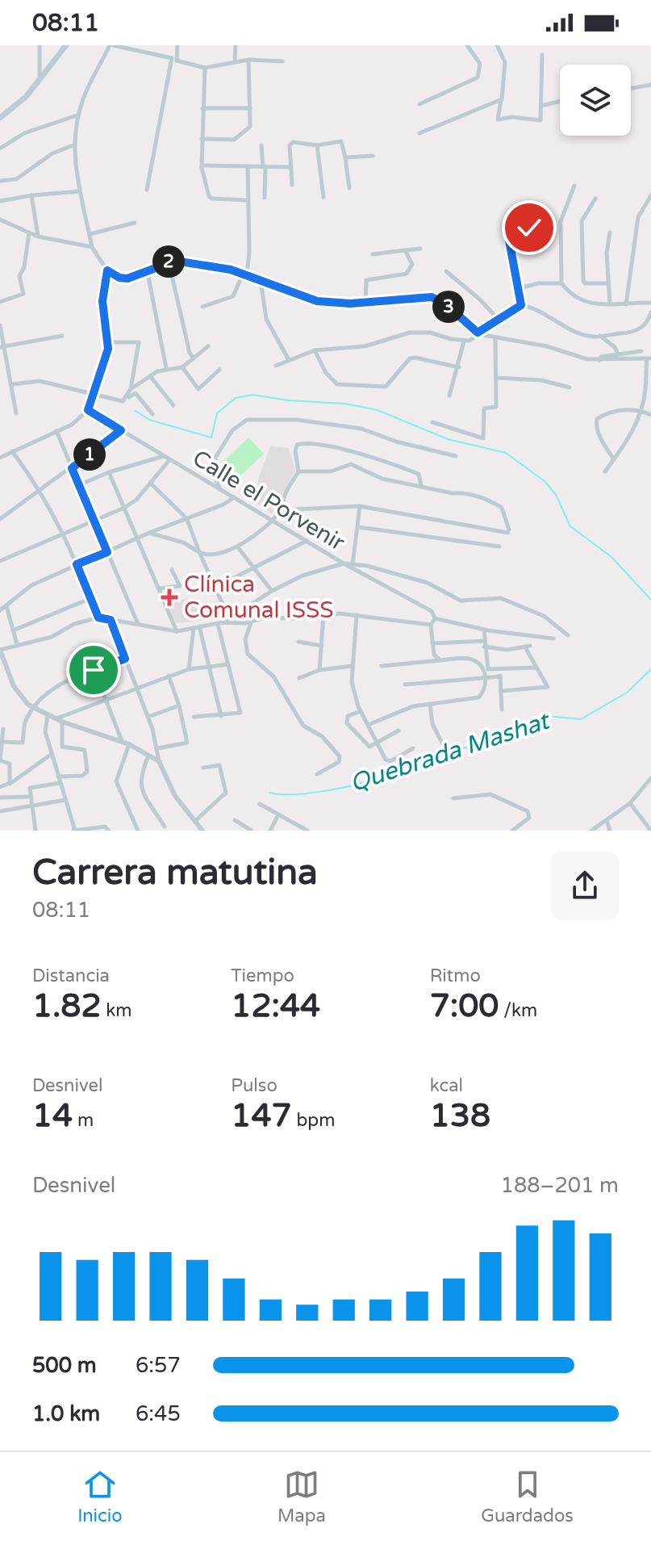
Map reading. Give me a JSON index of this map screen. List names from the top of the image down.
{
  "streets": {
    "street": ["Calle el Porvenir"]
  },
  "water": ["Quebrada Mashat"],
  "places": {
    "health": ["Clínica Comunal ISSS"]
  },
  "page": {
    "status": "08:11",
    "pins": ["2", "3", "1"],
    "heading": ["Carrera matutina", "08:11"],
    "stats": [
      ["Distancia", "1.82 km"],
      ["Tiempo", "12:44"],
      ["Ritmo", "7:00 /km"],
      ["Desnivel", "14 m"],
      ["Pulso", "147 bpm"],
      ["kcal", "138"]
    ],
    "chart": ["Desnivel", "188–201 m"],
    "list": [
      {
        "name": "500 m",
        "note": "6:57"
      },
      {
        "name": "1.0 km",
        "note": "6:45"
      }
    ],
    "tabs": ["Inicio", "Mapa", "Guardados"]
  }
}
